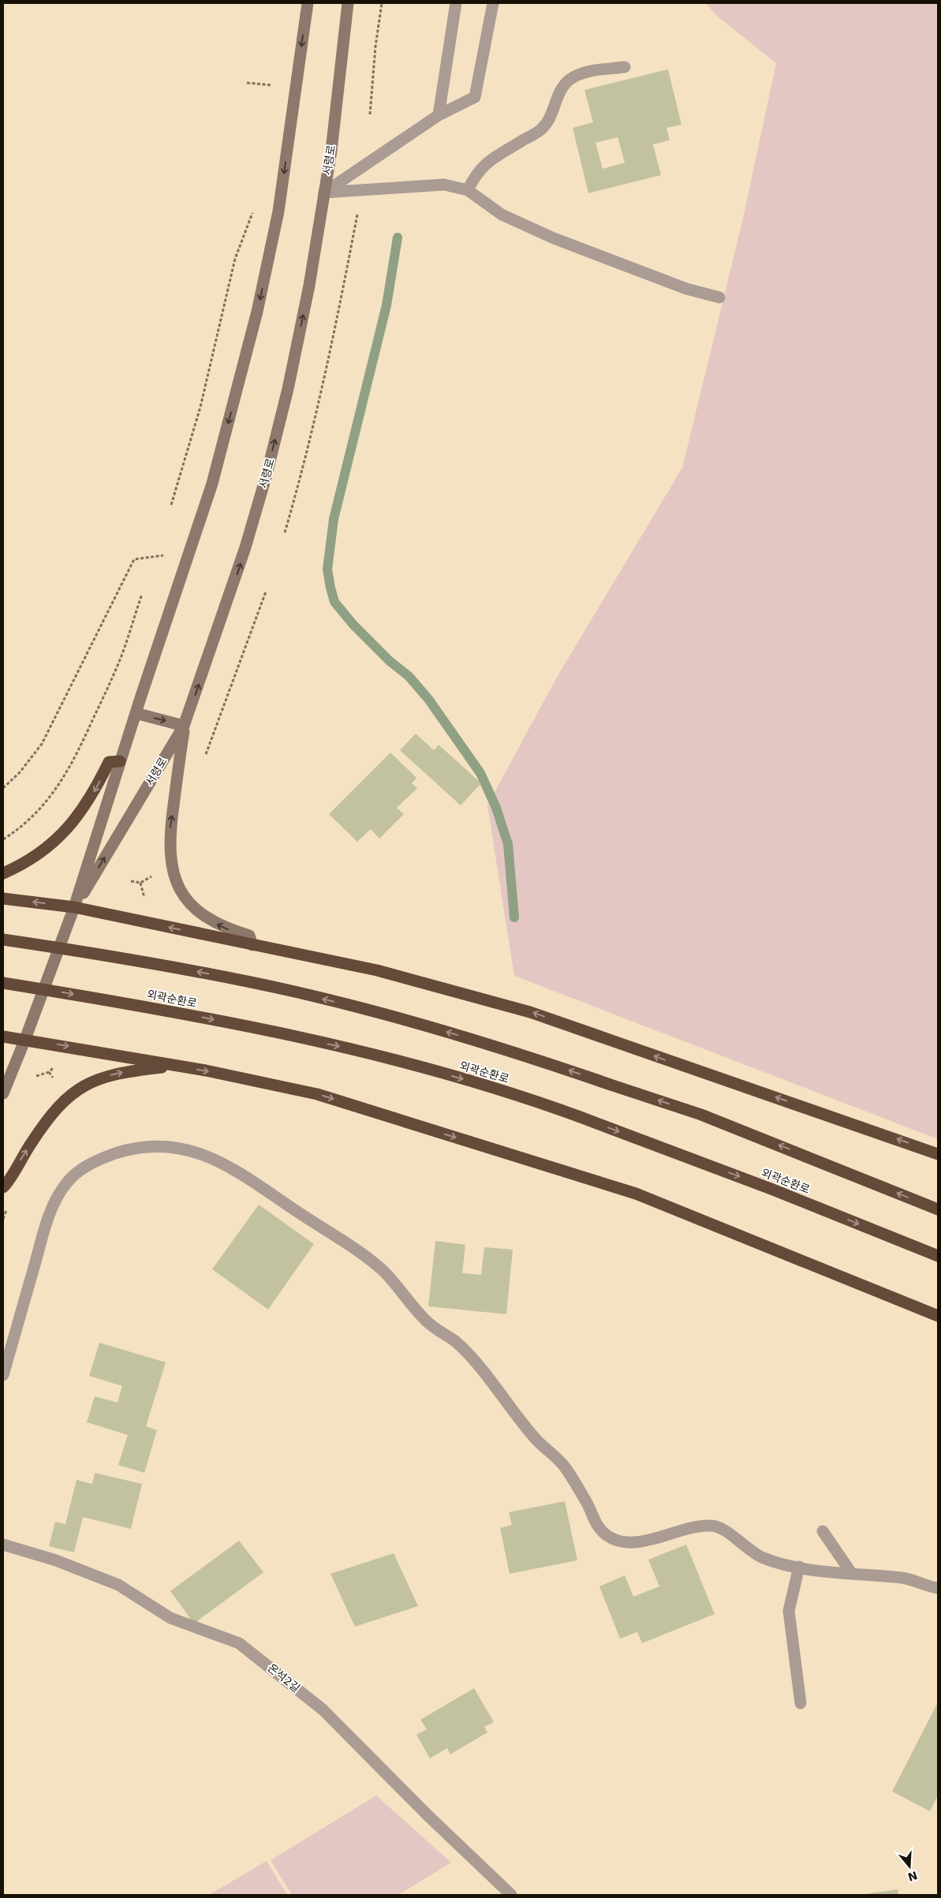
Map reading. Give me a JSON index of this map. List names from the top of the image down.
{
  "streets": {
    "highway": ["외곽순환로"],
    "street": ["서령로", "온석2길"]
  },
  "north": "bottom"
}
